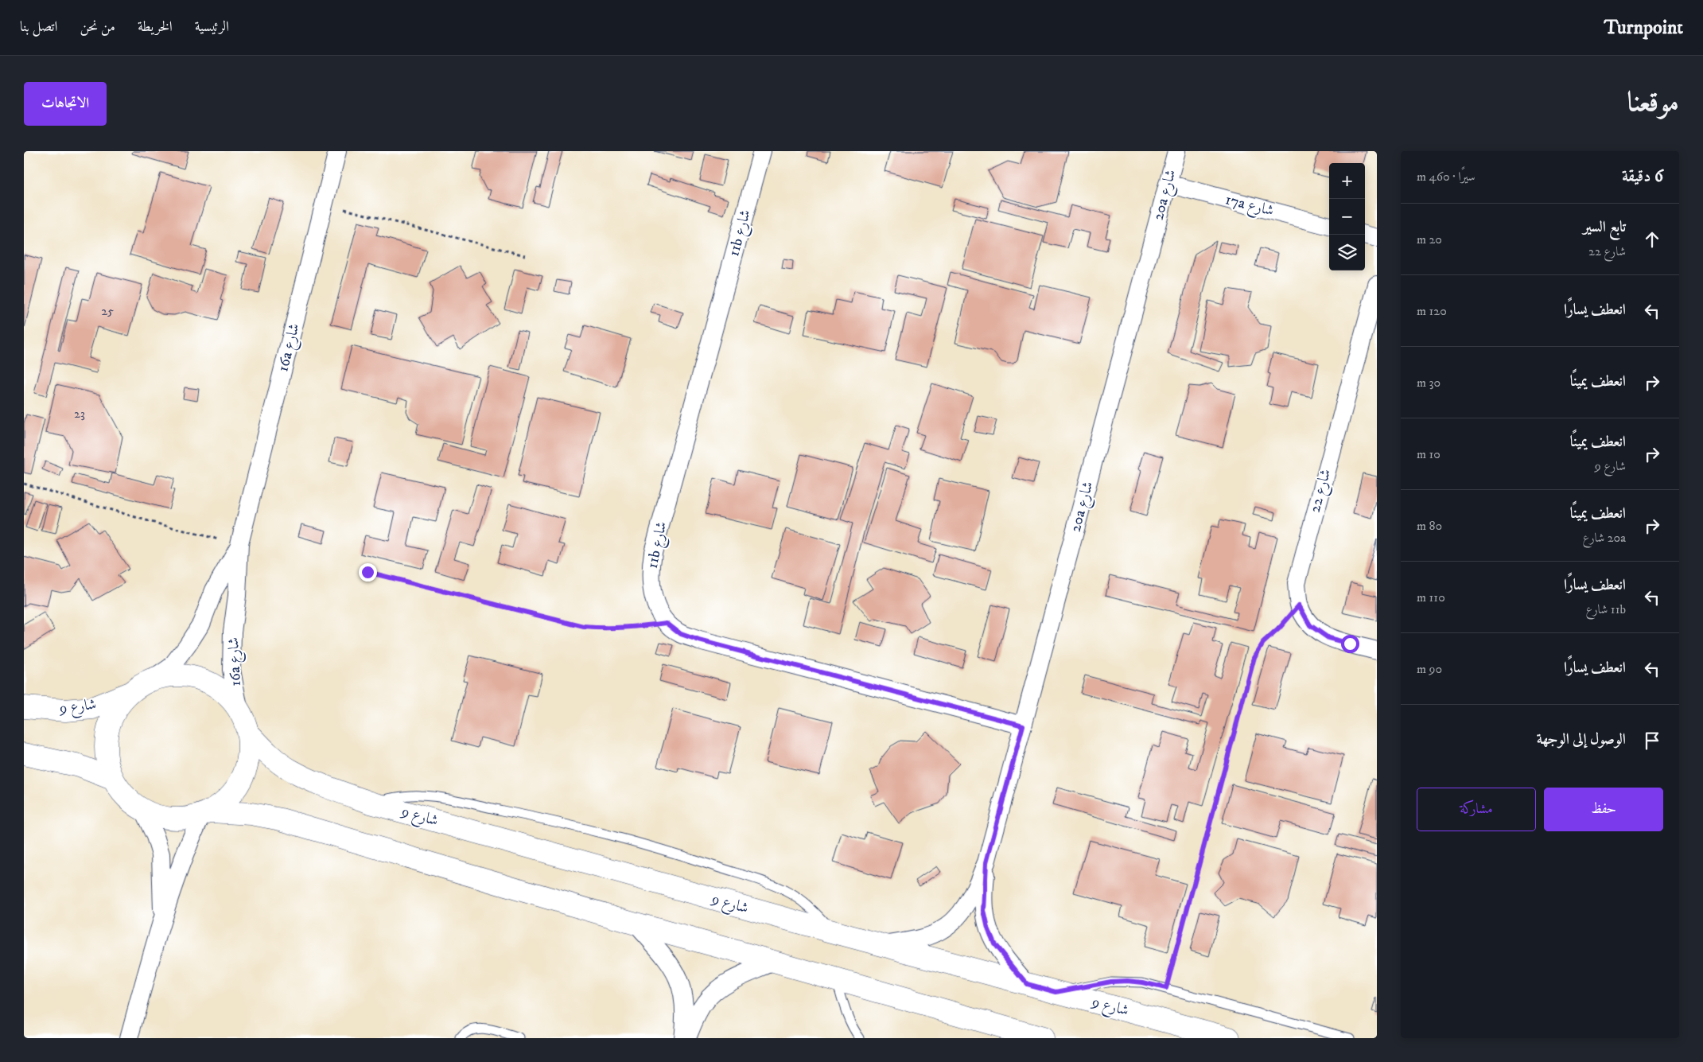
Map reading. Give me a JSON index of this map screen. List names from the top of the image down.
{
  "streets": {
    "street": [
      "20a شارع",
      "17a شارع",
      "11b شارع",
      "16a شارع",
      "شارع 22",
      "شارع 9"
    ]
  },
  "crossings": [
    ["20a شارع", "17a شارع"],
    ["20a شارع", "11b شارع"],
    ["20a شارع", "شارع 9"]
  ],
  "house_numbers": ["25", "23"],
  "page": {
    "header": "Turnpoint",
    "nav": [
      "الرئيسية",
      "الخريطة",
      "من نحن",
      "اتصل بنا"
    ],
    "title": "موقعنا",
    "buttons": [
      "الاتجاهات",
      ["حفظ", "مشاركة"]
    ],
    "heading": ["6 دقيقة", "سيرًا · 460 m"],
    "map_buttons": ["+", "−"],
    "list": [
      ["تابع السير", "شارع 22", "20 m"],
      ["انعطف يسارًا", "120 m"],
      ["انعطف يمينًا", "30 m"],
      ["انعطف يمينًا", "شارع 9", "10 m"],
      ["انعطف يمينًا", "20a شارع", "80 m"],
      ["انعطف يسارًا", "11b شارع", "110 m"],
      ["انعطف يسارًا", "90 m"],
      "الوصول إلى الوجهة"
    ]
  }
}
